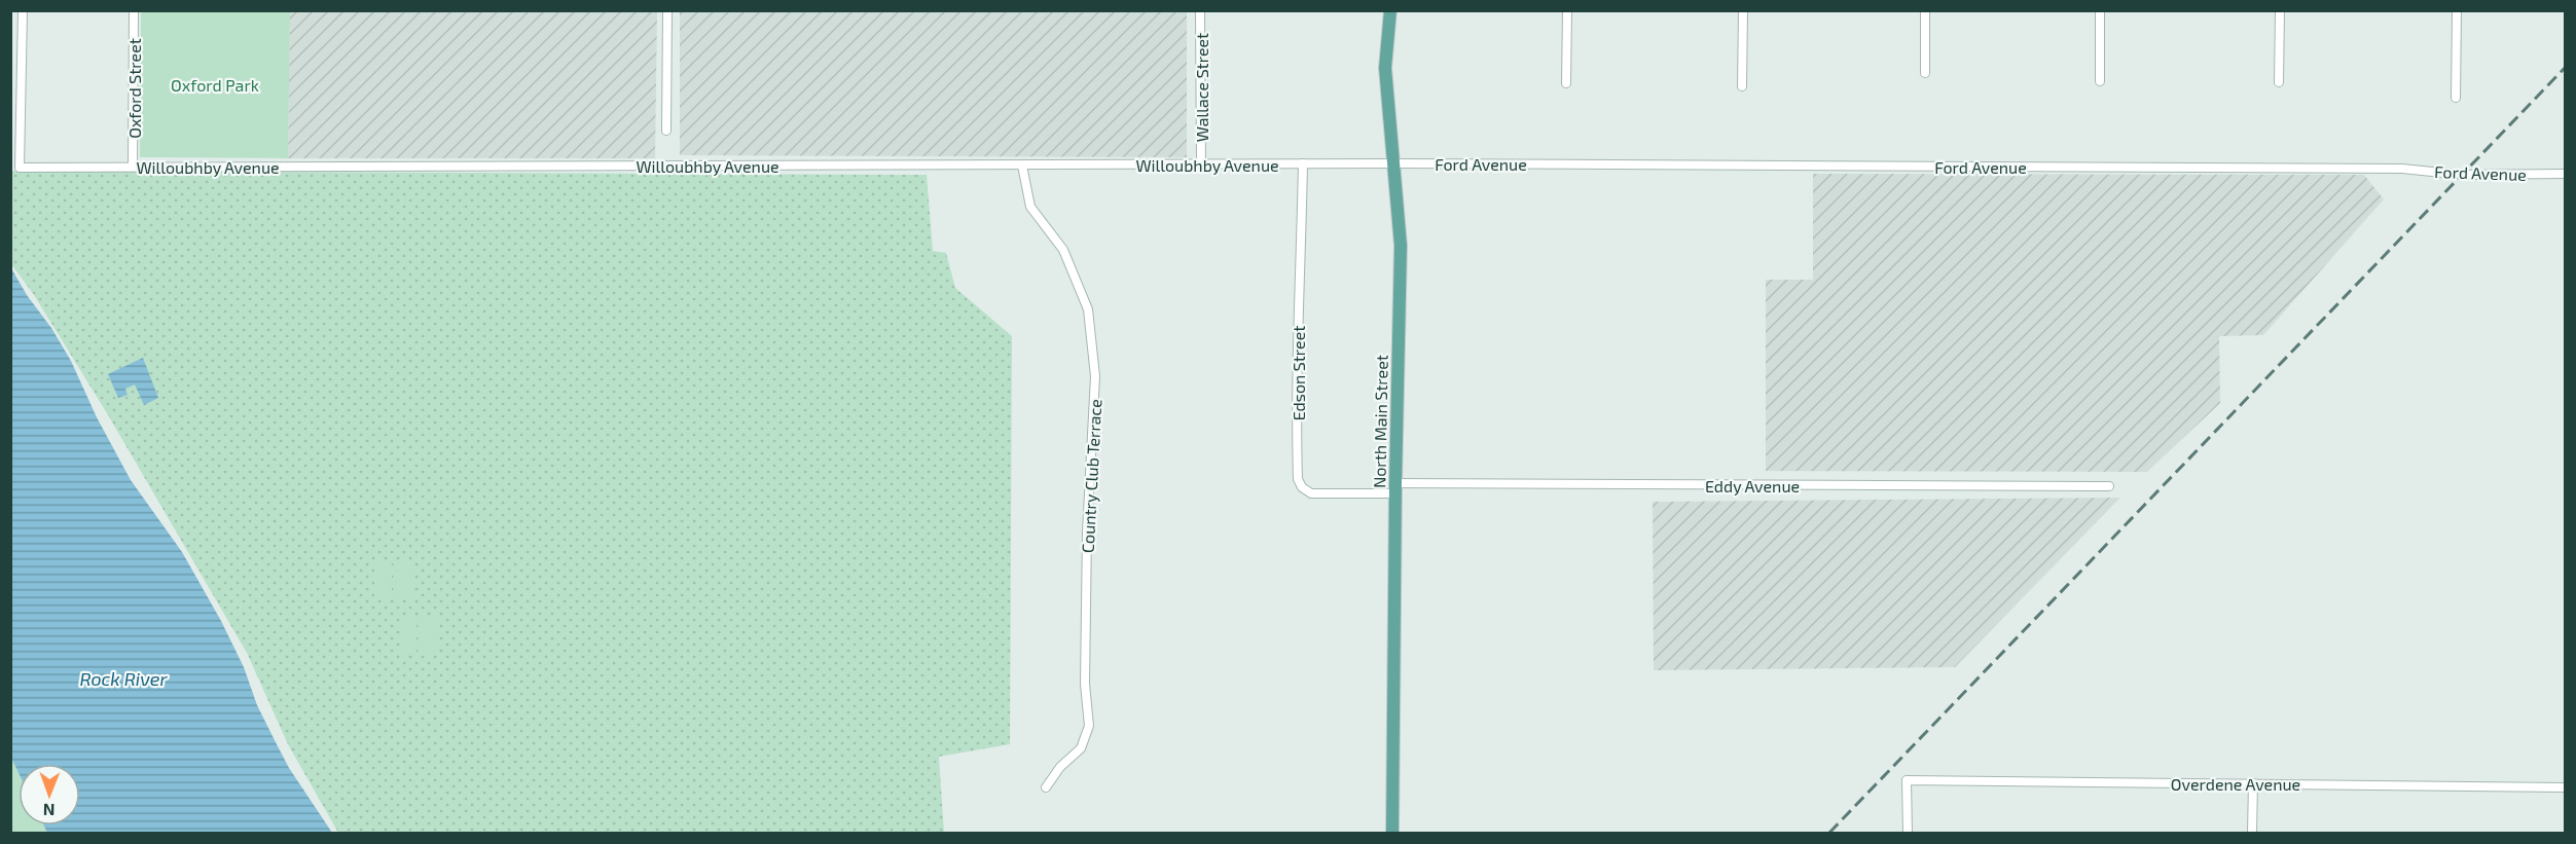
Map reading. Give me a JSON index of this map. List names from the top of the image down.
{
  "streets": {
    "main road": ["North Main Street"],
    "street": [
      "Wallace Street",
      "Oxford Street",
      "Ford Avenue",
      "Willoubhby Avenue",
      "Edson Street",
      "Country Club Terrace",
      "Eddy Avenue",
      "Overdene Avenue"
    ]
  },
  "crossings": [
    ["Wallace Street", "Willoubhby Avenue"],
    ["Oxford Street", "Willoubhby Avenue"],
    ["Ford Avenue", "Willoubhby Avenue"],
    ["Ford Avenue", "North Main Street"],
    ["Willoubhby Avenue", "Edson Street"],
    ["Willoubhby Avenue", "North Main Street"],
    ["Willoubhby Avenue", "Country Club Terrace"],
    ["Edson Street", "North Main Street"],
    ["Edson Street", "Eddy Avenue"],
    ["North Main Street", "Eddy Avenue"]
  ],
  "water": ["Rock River"],
  "parks": ["Oxford Park"],
  "north": "bottom"
}
